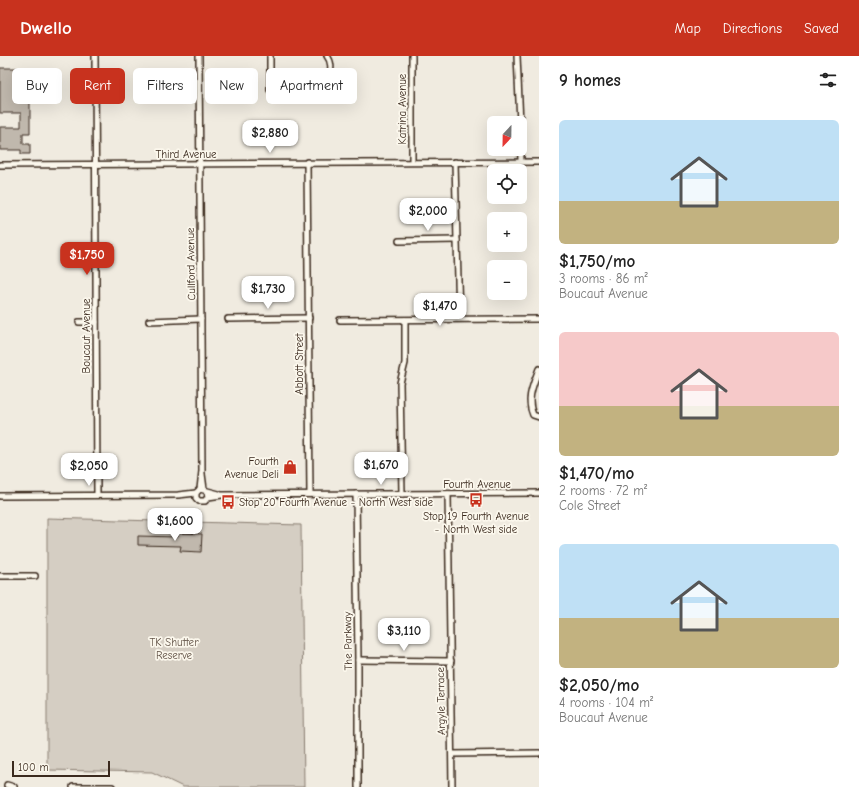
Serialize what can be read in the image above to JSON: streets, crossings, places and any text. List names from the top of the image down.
{
  "streets": {
    "street": [
      "Katrina Avenue",
      "Third Avenue",
      "Cullford Avenue",
      "Boucaut Avenue",
      "Abbott Street",
      "Fourth Avenue",
      "The Parkway",
      "Argyle Terrace"
    ]
  },
  "crossings": [
    ["Katrina Avenue", "Third Avenue"],
    ["Third Avenue", "Cullford Avenue"],
    ["Third Avenue", "Boucaut Avenue"],
    ["Third Avenue", "Abbott Street"],
    ["Cullford Avenue", "Fourth Avenue"],
    ["Boucaut Avenue", "Fourth Avenue"],
    ["Abbott Street", "Fourth Avenue"],
    ["Fourth Avenue", "The Parkway"],
    ["Fourth Avenue", "Argyle Terrace"]
  ],
  "parks": ["TK Shutter Reserve"],
  "places": {
    "shop": ["Fourth Avenue Deli"],
    "bus stop": ["Stop 19 Fourth Avenue - North West side", "Stop 20 Fourth Avenue - North West side"]
  },
  "scale_bar": "100 m",
  "north": "bottom",
  "page": {
    "header": "Dwello",
    "nav": ["Map", "Directions", "Saved"],
    "heading": "9 homes",
    "chip": [
      "Buy",
      "Rent",
      "Filters",
      "New",
      "Apartment"
    ],
    "list": [
      {
        "name": "$1,750/mo",
        "note": "3 rooms · 86 m² · Boucaut Avenue"
      },
      {
        "name": "$1,470/mo",
        "note": "2 rooms · 72 m² · Cole Street"
      },
      {
        "name": "$2,050/mo",
        "note": "4 rooms · 104 m² · Boucaut Avenue"
      }
    ],
    "map_buttons": ["+", "−"],
    "price": [
      "$2,880",
      "$2,000",
      "$1,750",
      "$1,730",
      "$1,470",
      "$1,670",
      "$2,050",
      "$1,600",
      "$3,110"
    ],
    "scale": "100 m"
  }
}
